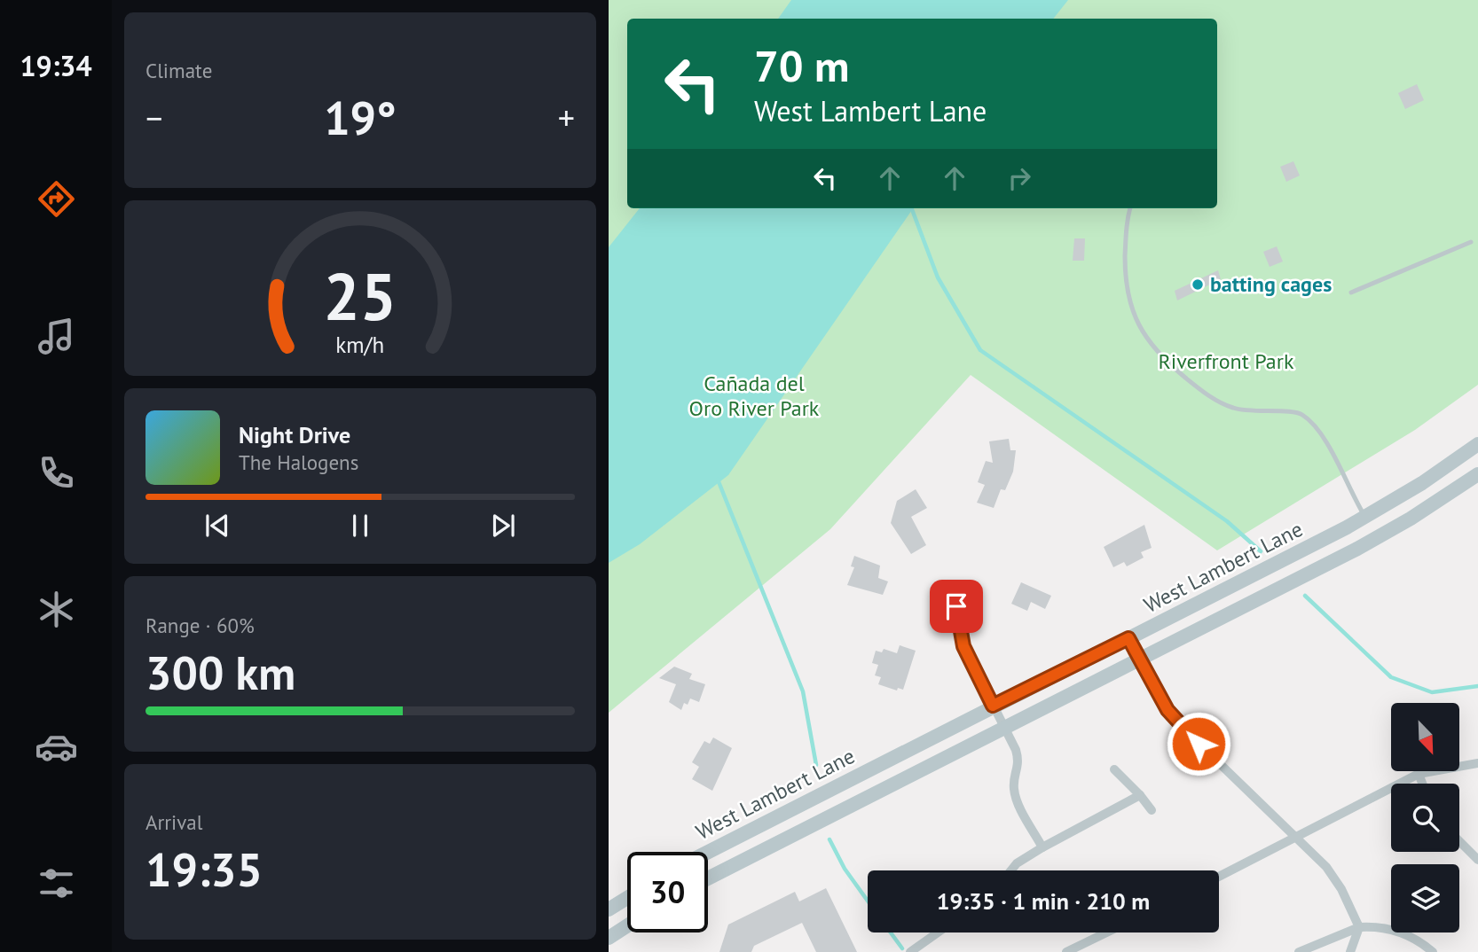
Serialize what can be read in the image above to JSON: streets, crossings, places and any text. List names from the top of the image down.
{
  "streets": {
    "main road": ["West Lambert Lane"]
  },
  "parks": ["Riverfront Park", "Cañada del Oro River Park"],
  "places": ["batting cages"],
  "north": "bottom right",
  "page": {
    "tabs": "19:34",
    "tile": [
      "Climate",
      ["Range · 60%", "300 km"],
      ["Arrival", "19:35"]
    ],
    "turn": ["70 m", "West Lambert Lane"],
    "heat": ["−", "19°", "+"],
    "song": ["Night Drive", "The Halogens"],
    "limit": "30",
    "trip": "19:35 · 1 min · 210 m",
    "gauge": ["25", "km/h"]
  }
}
